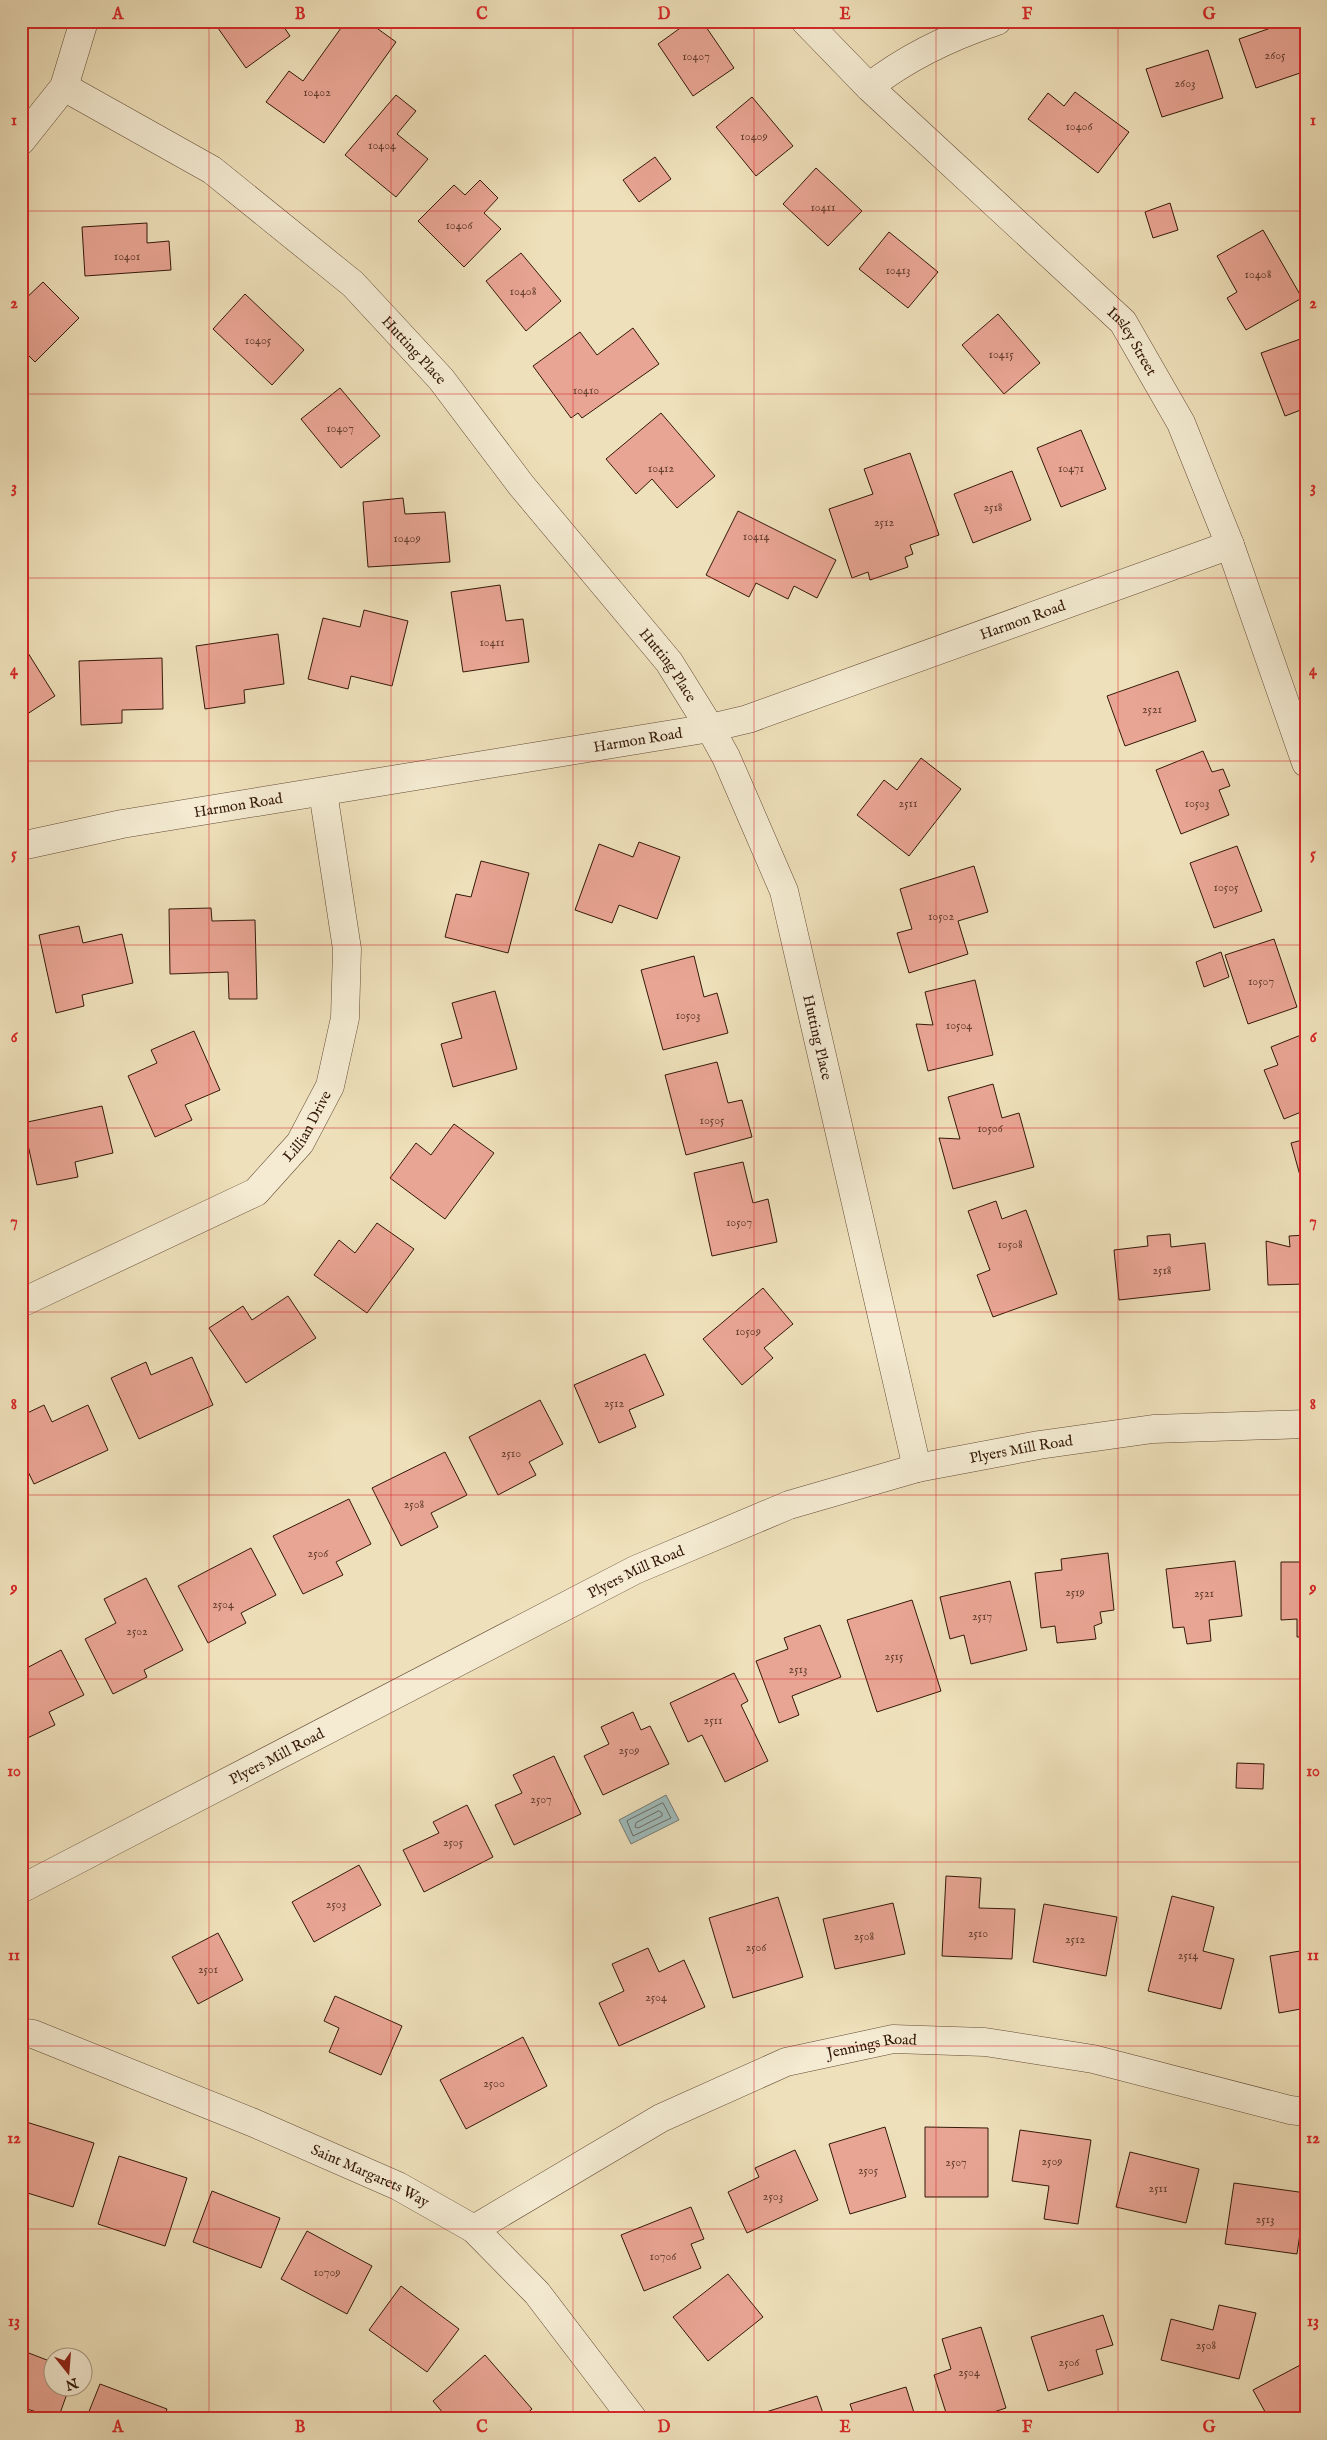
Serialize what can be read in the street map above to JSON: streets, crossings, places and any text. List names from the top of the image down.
{
  "streets": {
    "street": [
      "Insley Street",
      "Hutting Place",
      "Harmon Road",
      "Lillian Drive",
      "Plyers Mill Road",
      "Jennings Road",
      "Saint Margarets Way"
    ]
  },
  "crossings": [
    ["Insley Street", "Harmon Road"],
    ["Hutting Place", "Harmon Road"],
    ["Hutting Place", "Plyers Mill Road"],
    ["Harmon Road", "Lillian Drive"],
    ["Jennings Road", "Saint Margarets Way"]
  ],
  "house_numbers": [
    "2605",
    "10407",
    "2603",
    "10402",
    "10406",
    "10409",
    "10404",
    "10411",
    "10406",
    "10401",
    "10413",
    "10408",
    "10408",
    "10405",
    "10415",
    "10410",
    "10407",
    "10412",
    "10471",
    "2518",
    "2512",
    "10414",
    "10409",
    "10411",
    "2521",
    "2511",
    "10503",
    "10505",
    "10502",
    "10507",
    "10503",
    "10504",
    "10505",
    "10506",
    "10507",
    "10508",
    "2518",
    "10509",
    "2512",
    "2510",
    "2508",
    "2506",
    "2519",
    "2521",
    "2504",
    "2517",
    "2502",
    "2515",
    "2513",
    "2511",
    "2509",
    "2507",
    "2505",
    "2503",
    "2510",
    "2508",
    "2512",
    "2506",
    "2514",
    "2501",
    "2504",
    "2500",
    "2509",
    "2507",
    "2505",
    "2511",
    "2503",
    "2513",
    "10706",
    "10709",
    "2508",
    "2506",
    "2504"
  ],
  "north": "bottom",
  "grid": {
    "columns": [
      "A",
      "B",
      "C",
      "D",
      "E",
      "F",
      "G"
    ],
    "rows": [
      "1",
      "2",
      "3",
      "4",
      "5",
      "6",
      "7",
      "8",
      "9",
      "10",
      "11",
      "12",
      "13"
    ]
  }
}
